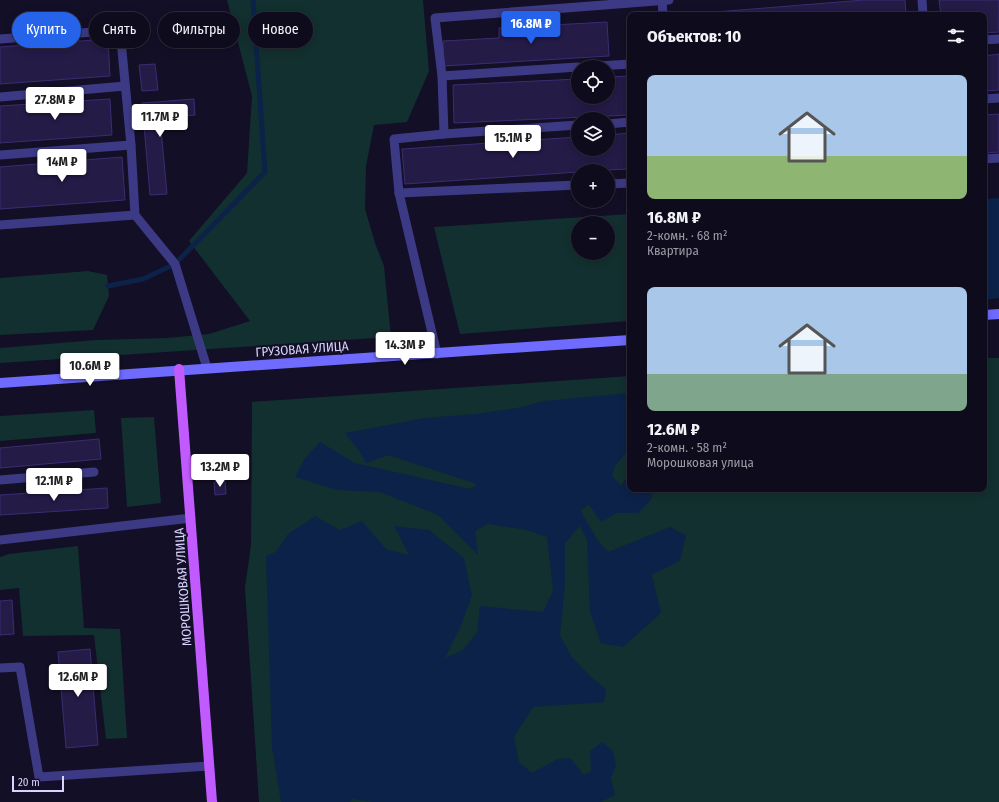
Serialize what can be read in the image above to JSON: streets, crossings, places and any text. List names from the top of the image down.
{
  "streets": {
    "main road": ["ГРУЗОВАЯ УЛИЦА", "МОРОШКОВАЯ УЛИЦА"]
  },
  "crossings": [
    ["ГРУЗОВАЯ УЛИЦА", "МОРОШКОВАЯ УЛИЦА"]
  ],
  "scale_bar": "20 m",
  "page": {
    "price": [
      "16.8M ₽",
      "27.8M ₽",
      "11.7M ₽",
      "15.1M ₽",
      "14M ₽",
      "14.3M ₽",
      "10.6M ₽",
      "13.2M ₽",
      "12.1M ₽",
      "12.6M ₽"
    ],
    "chip": [
      "Купить",
      "Снять",
      "Фильтры",
      "Новое"
    ],
    "heading": "Объектов: 10",
    "map_buttons": ["+", "−"],
    "list": [
      {
        "name": "16.8M ₽",
        "note": "2-комн. · 68 m² · Квартира"
      },
      {
        "name": "12.6M ₽",
        "note": "2-комн. · 58 m² · Морошковая улица"
      }
    ],
    "scale": "20 m"
  }
}
